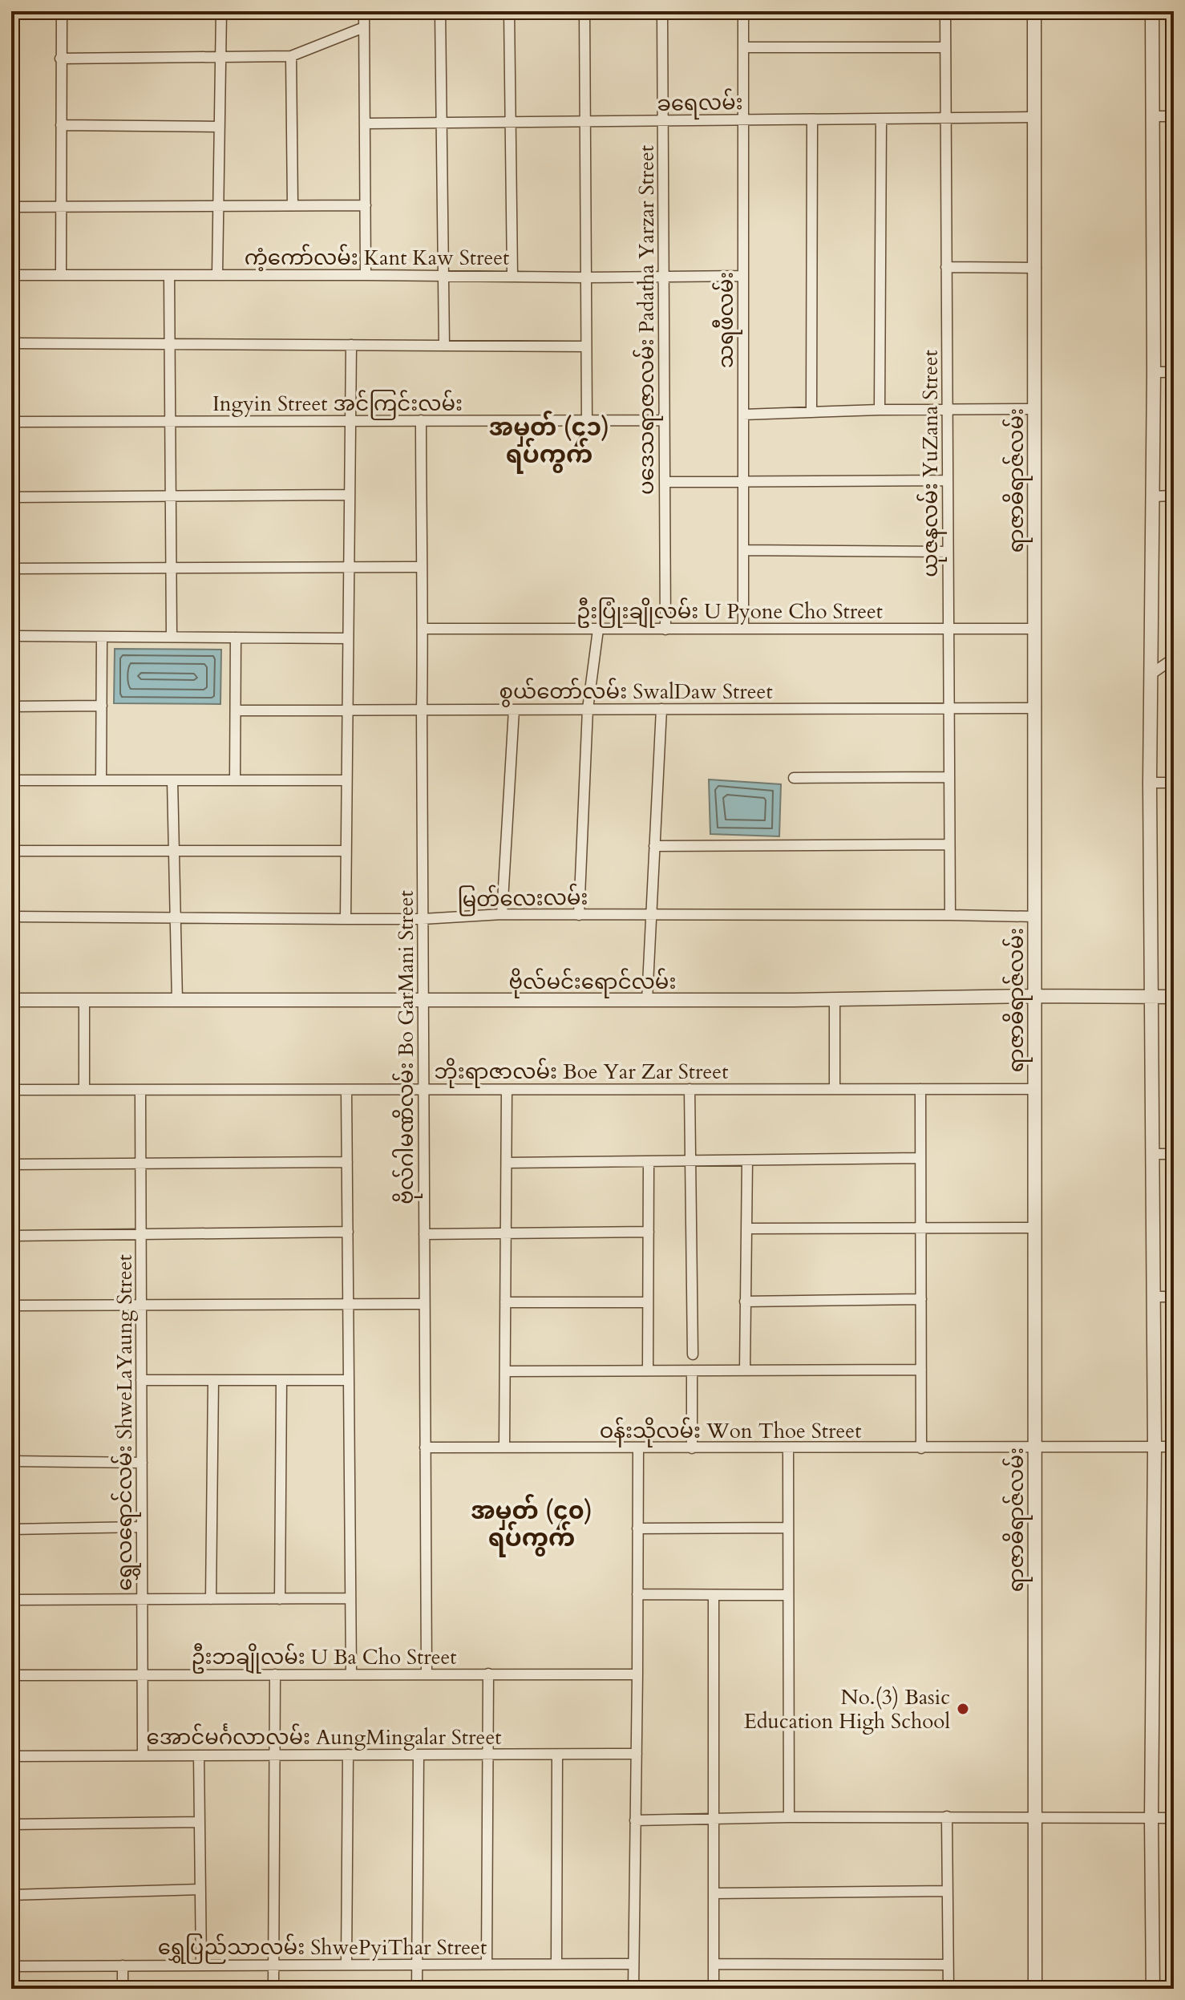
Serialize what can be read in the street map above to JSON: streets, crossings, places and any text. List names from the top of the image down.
{
  "streets": {
    "street": [
      "ခရေလမ်း",
      "ကံ့ကော်လမ်း Kant Kaw Street",
      "ပဒေသရာဇာလမ်း Padatha Yarzar Street",
      "သရဖီလမ်း",
      "Ingyin Street အင်ကြင်းလမ်း",
      "ယုဇနလမ်း YuZana Street",
      "ရာဇာဓိရာဇ်လမ်း",
      "ဦးပြုံးချိုလမ်း U Pyone Cho Street",
      "စွယ်တော်လမ်း SwalDaw Street",
      "မြတ်လေးလမ်း",
      "ဗိုလ်မင်းရောင်လမ်း",
      "ဗိုလ်ဂါမဏိလမ်း Bo GarMani Street",
      "ဘိုးရာဇာလမ်း Boe Yar Zar Street",
      "ရွှေလရောင်လမ်း ShweLaYaung Street",
      "ဝန်းသိုလမ်း Won Thoe Street",
      "ဦးဘချိုလမ်း U Ba Cho Street",
      "အောင်မင်္ဂလာလမ်း AungMingalar Street",
      "ရွှေပြည်သာလမ်း ShwePyiThar Street"
    ]
  },
  "crossings": [
    ["ခရေလမ်း", "ပဒေသရာဇာလမ်း Padatha Yarzar Street"],
    ["ခရေလမ်း", "သရဖီလမ်း"],
    ["ခရေလမ်း", "ယုဇနလမ်း YuZana Street"],
    ["ခရေလမ်း", "ရာဇာဓိရာဇ်လမ်း"],
    ["ကံ့ကော်လမ်း Kant Kaw Street", "ပဒေသရာဇာလမ်း Padatha Yarzar Street"],
    ["ကံ့ကော်လမ်း Kant Kaw Street", "သရဖီလမ်း"],
    ["ပဒေသရာဇာလမ်း Padatha Yarzar Street", "Ingyin Street အင်ကြင်းလမ်း"],
    ["ပဒေသရာဇာလမ်း Padatha Yarzar Street", "ဦးပြုံးချိုလမ်း U Pyone Cho Street"],
    ["သရဖီလမ်း", "ဦးပြုံးချိုလမ်း U Pyone Cho Street"],
    ["Ingyin Street အင်ကြင်းလမ်း", "ဗိုလ်ဂါမဏိလမ်း Bo GarMani Street"],
    ["ယုဇနလမ်း YuZana Street", "ဦးပြုံးချိုလမ်း U Pyone Cho Street"],
    ["ယုဇနလမ်း YuZana Street", "စွယ်တော်လမ်း SwalDaw Street"],
    ["ယုဇနလမ်း YuZana Street", "မြတ်လေးလမ်း"],
    ["ရာဇာဓိရာဇ်လမ်း", "ဦးပြုံးချိုလမ်း U Pyone Cho Street"],
    ["ရာဇာဓိရာဇ်လမ်း", "စွယ်တော်လမ်း SwalDaw Street"],
    ["ရာဇာဓိရာဇ်လမ်း", "မြတ်လေးလမ်း"],
    ["ရာဇာဓိရာဇ်လမ်း", "ဗိုလ်မင်းရောင်လမ်း"],
    ["ရာဇာဓိရာဇ်လမ်း", "ဘိုးရာဇာလမ်း Boe Yar Zar Street"],
    ["ရာဇာဓိရာဇ်လမ်း", "ဝန်းသိုလမ်း Won Thoe Street"],
    ["ဦးပြုံးချိုလမ်း U Pyone Cho Street", "ဗိုလ်ဂါမဏိလမ်း Bo GarMani Street"],
    ["စွယ်တော်လမ်း SwalDaw Street", "ဗိုလ်ဂါမဏိလမ်း Bo GarMani Street"],
    ["မြတ်လေးလမ်း", "ဗိုလ်ဂါမဏိလမ်း Bo GarMani Street"],
    ["ဗိုလ်မင်းရောင်လမ်း", "ဗိုလ်ဂါမဏိလမ်း Bo GarMani Street"],
    ["ဗိုလ်ဂါမဏိလမ်း Bo GarMani Street", "ဘိုးရာဇာလမ်း Boe Yar Zar Street"],
    ["ဗိုလ်ဂါမဏိလမ်း Bo GarMani Street", "ဝန်းသိုလမ်း Won Thoe Street"],
    ["ဗိုလ်ဂါမဏိလမ်း Bo GarMani Street", "ဦးဘချိုလမ်း U Ba Cho Street"],
    ["ဘိုးရာဇာလမ်း Boe Yar Zar Street", "ရွှေလရောင်လမ်း ShweLaYaung Street"],
    ["ရွှေလရောင်လမ်း ShweLaYaung Street", "ဦးဘချိုလမ်း U Ba Cho Street"],
    ["ရွှေလရောင်လမ်း ShweLaYaung Street", "အောင်မင်္ဂလာလမ်း AungMingalar Street"]
  ],
  "districts": ["အမှတ် (၄၁) ရပ်ကွက်", "အမှတ် (၄၀) ရပ်ကွက်"],
  "places": ["No.(3) Basic Education High School"]
}
